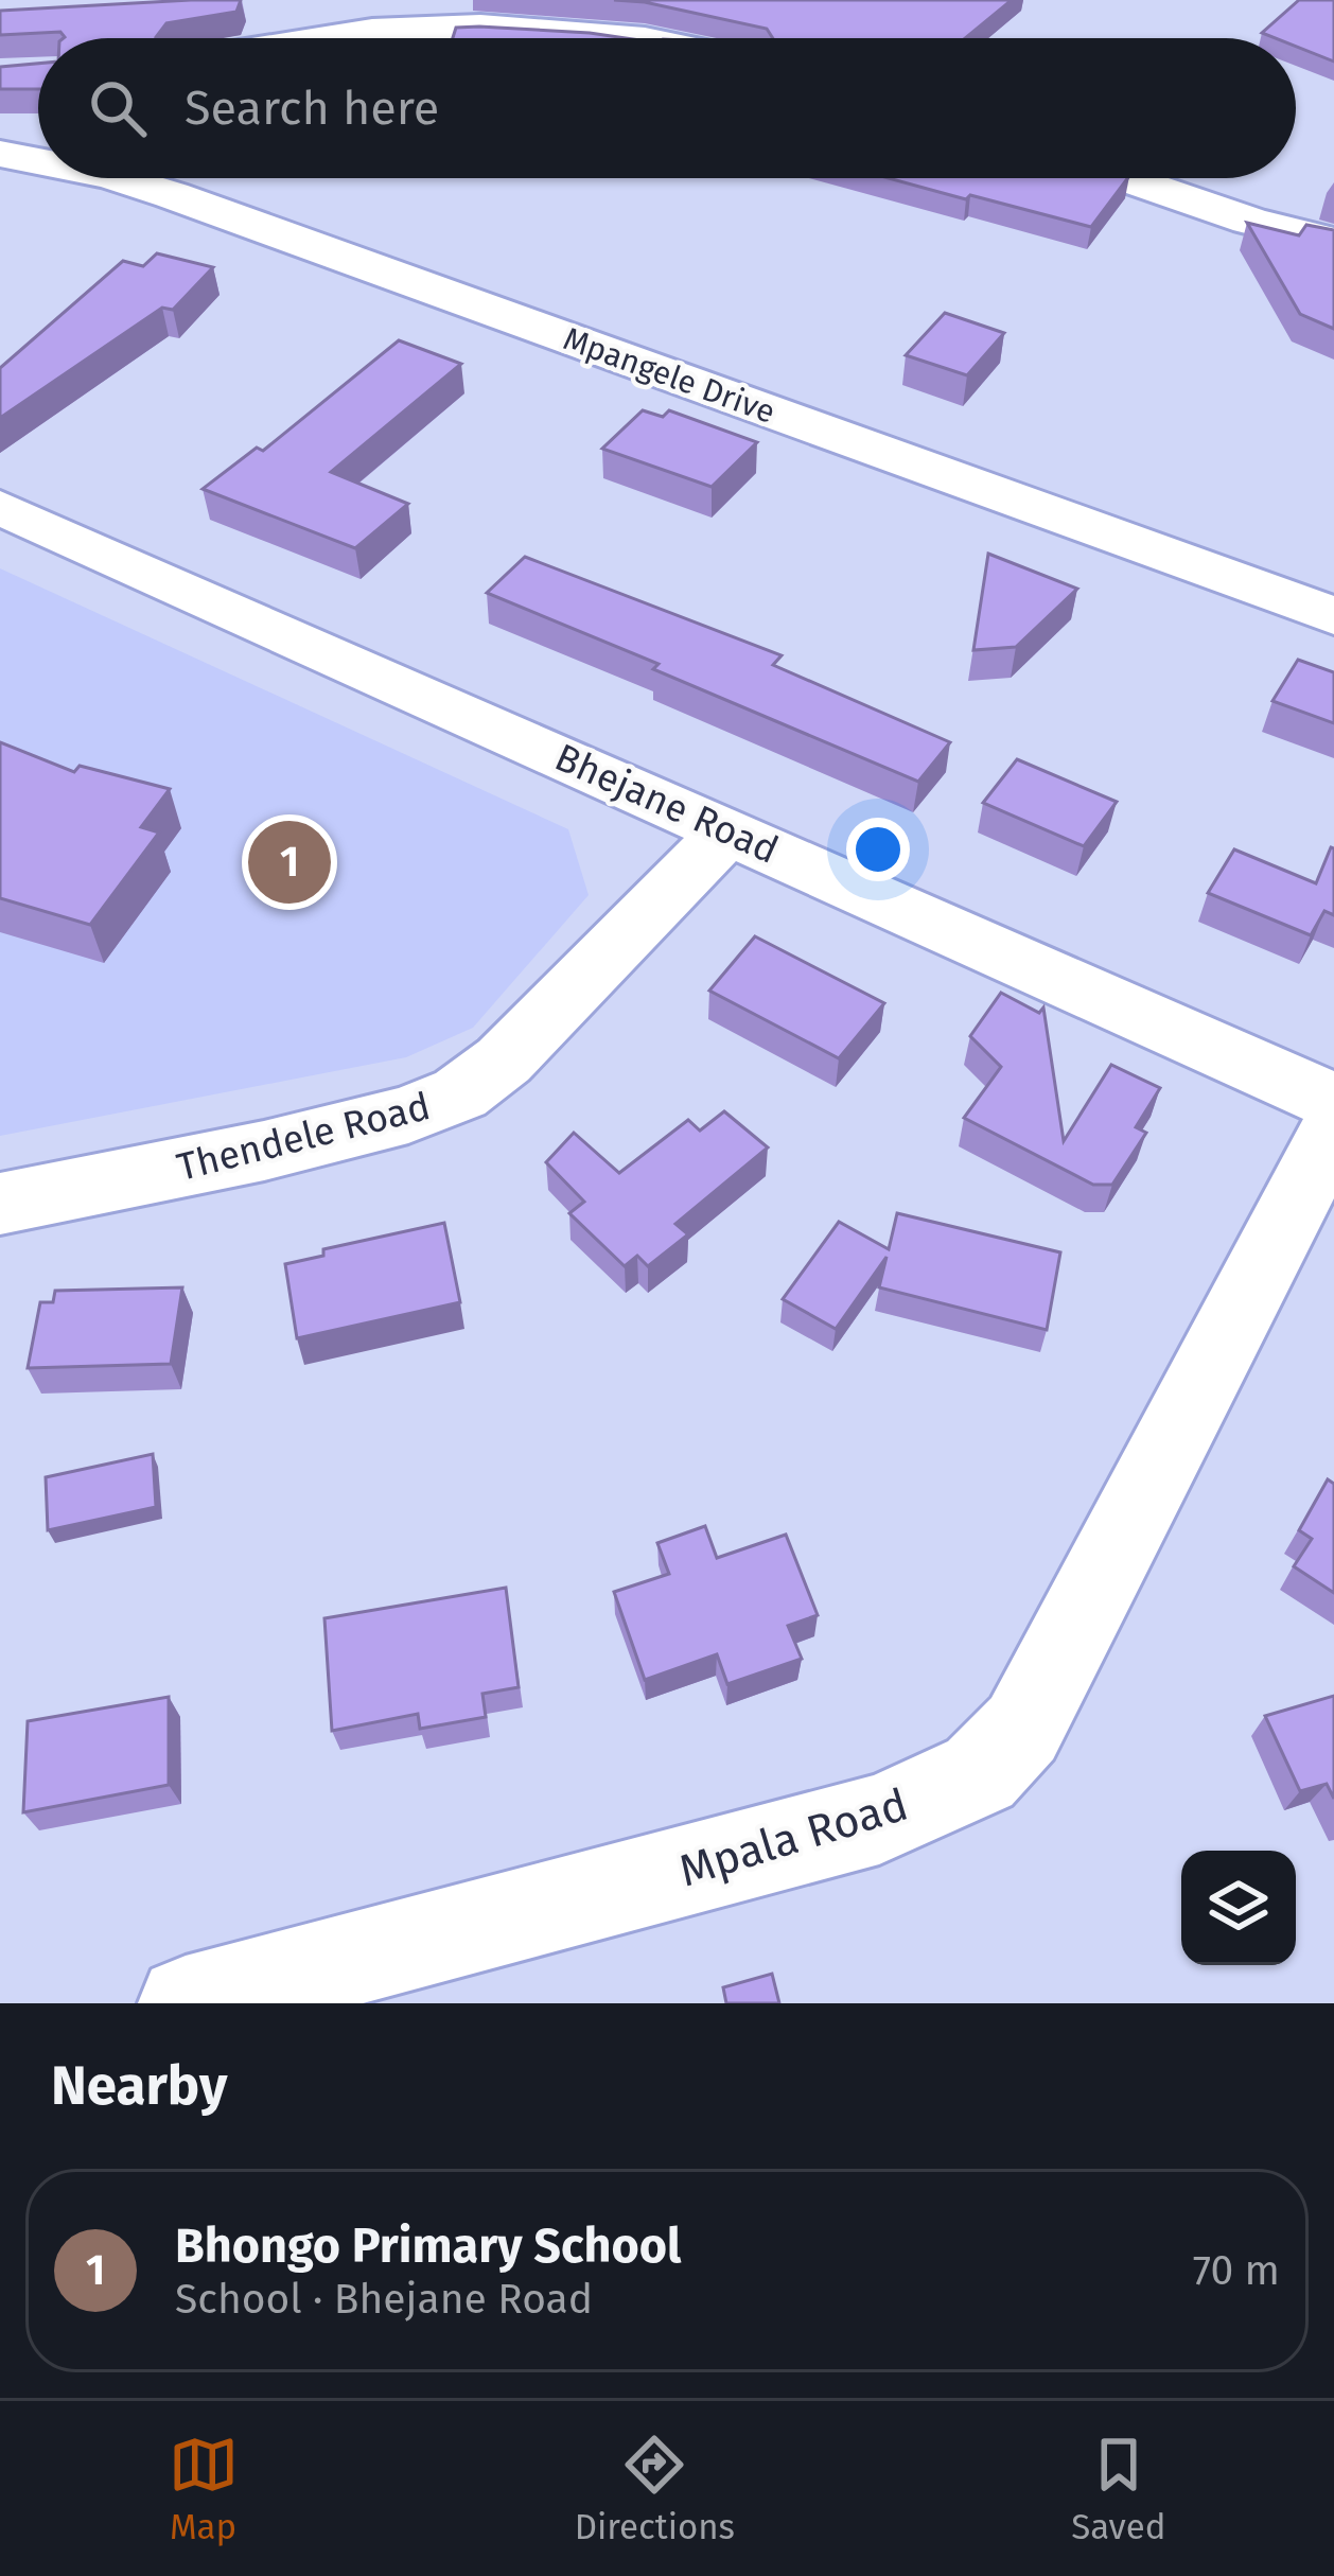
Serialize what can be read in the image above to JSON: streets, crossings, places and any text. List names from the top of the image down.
{
  "streets": {
    "street": [
      "Mpangele Drive",
      "Bhejane Road",
      "Thendele Road",
      "Mpala Road"
    ]
  },
  "crossings": [
    ["Bhejane Road", "Thendele Road"]
  ],
  "page": {
    "search": "Search here",
    "pins": "1",
    "heading": "Nearby",
    "list": [
      {
        "mark": "1",
        "name": "Bhongo Primary School",
        "note": "School · Bhejane Road",
        "value": "70 m"
      }
    ],
    "nav": ["Map", "Directions", "Saved"]
  }
}
